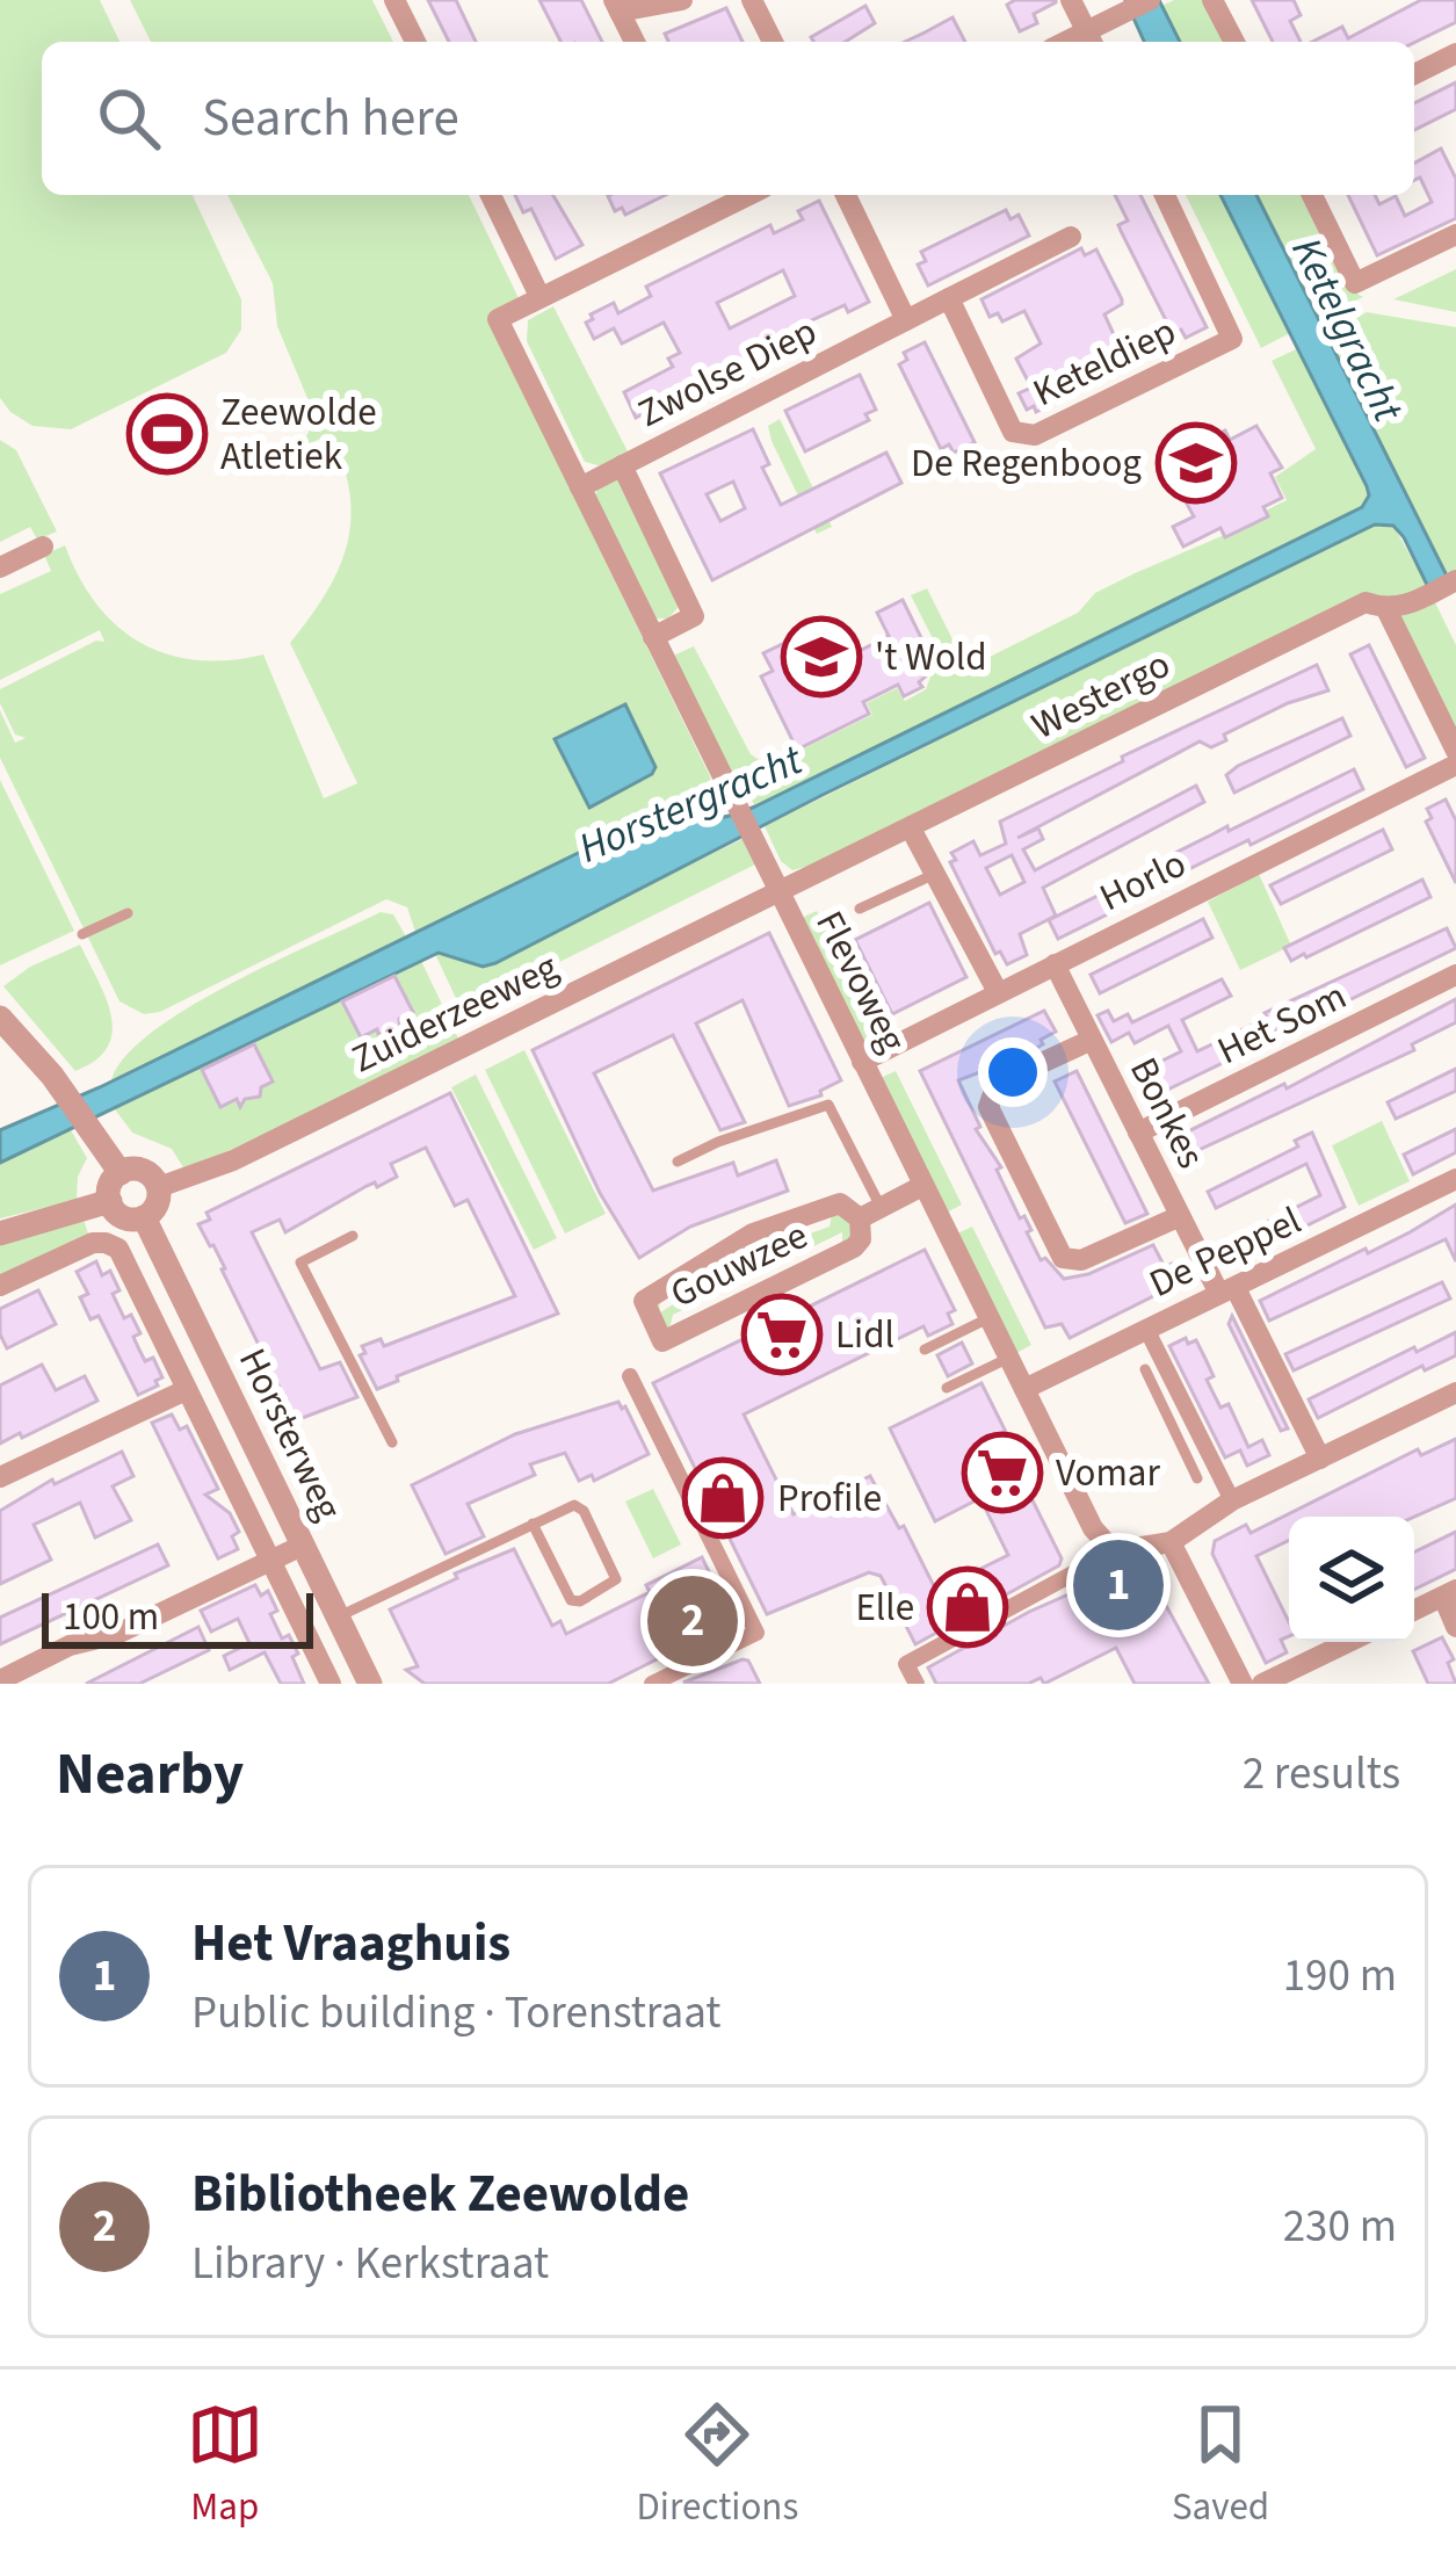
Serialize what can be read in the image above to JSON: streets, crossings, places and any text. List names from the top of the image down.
{
  "streets": {
    "street": [
      "Keteldiep",
      "Zwolse Diep",
      "Westergo",
      "Horlo",
      "Flevoweg",
      "Zuiderzeeweg",
      "Het Som",
      "Bonkes",
      "De Peppel",
      "Gouwzee",
      "Horsterweg"
    ]
  },
  "crossings": [
    ["Zwolse Diep", "Flevoweg"],
    ["Westergo", "Flevoweg"],
    ["Westergo", "Zuiderzeeweg"],
    ["Horlo", "Flevoweg"],
    ["Horlo", "Bonkes"],
    ["Flevoweg", "Zuiderzeeweg"],
    ["Flevoweg", "De Peppel"],
    ["Flevoweg", "Gouwzee"],
    ["Zuiderzeeweg", "Horsterweg"],
    ["Het Som", "Bonkes"],
    ["Bonkes", "De Peppel"]
  ],
  "water": ["Ketelgracht", "Horstergracht"],
  "places": {
    "sports": ["Zeewolde Atletiek"],
    "school or university": ["De Regenboog", "'t Wold"],
    "supermarket": ["Lidl", "Vomar"],
    "shop": ["Profile", "Elle"]
  },
  "scale_bar": "100 m",
  "page": {
    "search": "Search here",
    "pins": ["1", "2"],
    "scale": "100 m",
    "heading": ["Nearby", "2 results"],
    "list": [
      {
        "mark": "1",
        "name": "Het Vraaghuis",
        "note": "Public building · Torenstraat",
        "value": "190 m"
      },
      {
        "mark": "2",
        "name": "Bibliotheek Zeewolde",
        "note": "Library · Kerkstraat",
        "value": "230 m"
      }
    ],
    "nav": ["Map", "Directions", "Saved"]
  }
}
